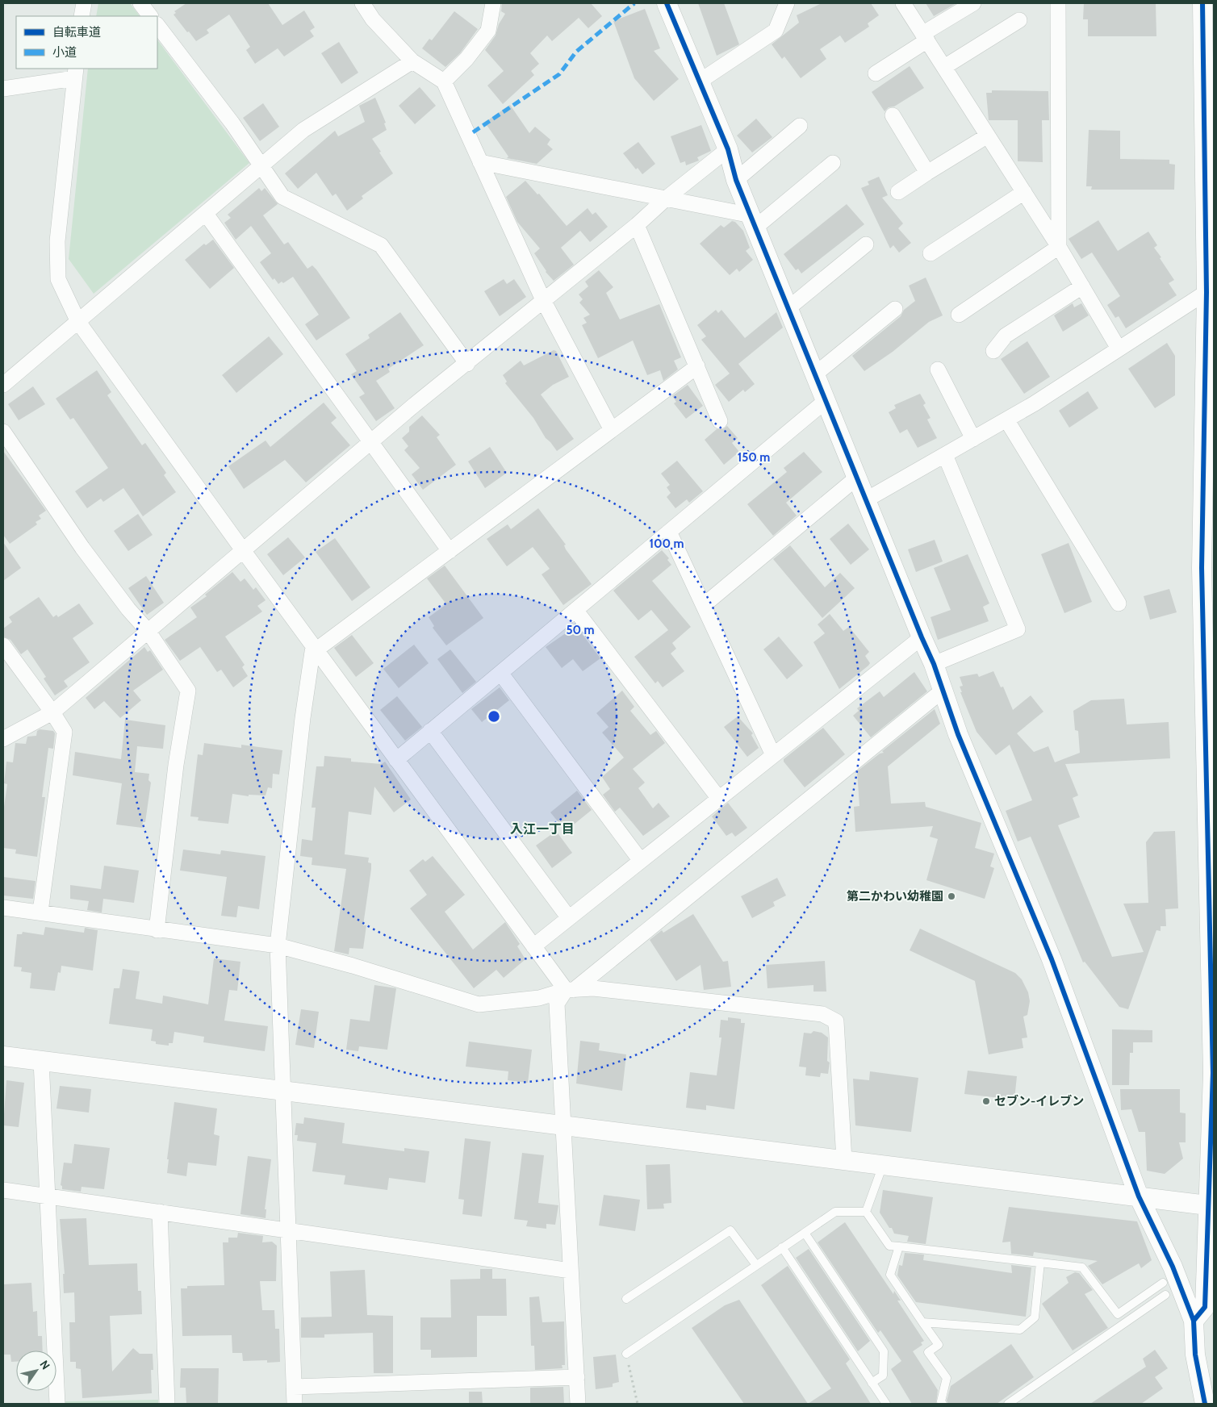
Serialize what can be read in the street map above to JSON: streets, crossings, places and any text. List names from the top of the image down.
{
  "districts": ["入江一丁目"],
  "places": ["第二かわい幼稚園", "セブン-イレブン"],
  "legend": ["自転車道", "小道"],
  "north": "top right",
  "rings": ["150 m", "100 m", "50 m"]
}
